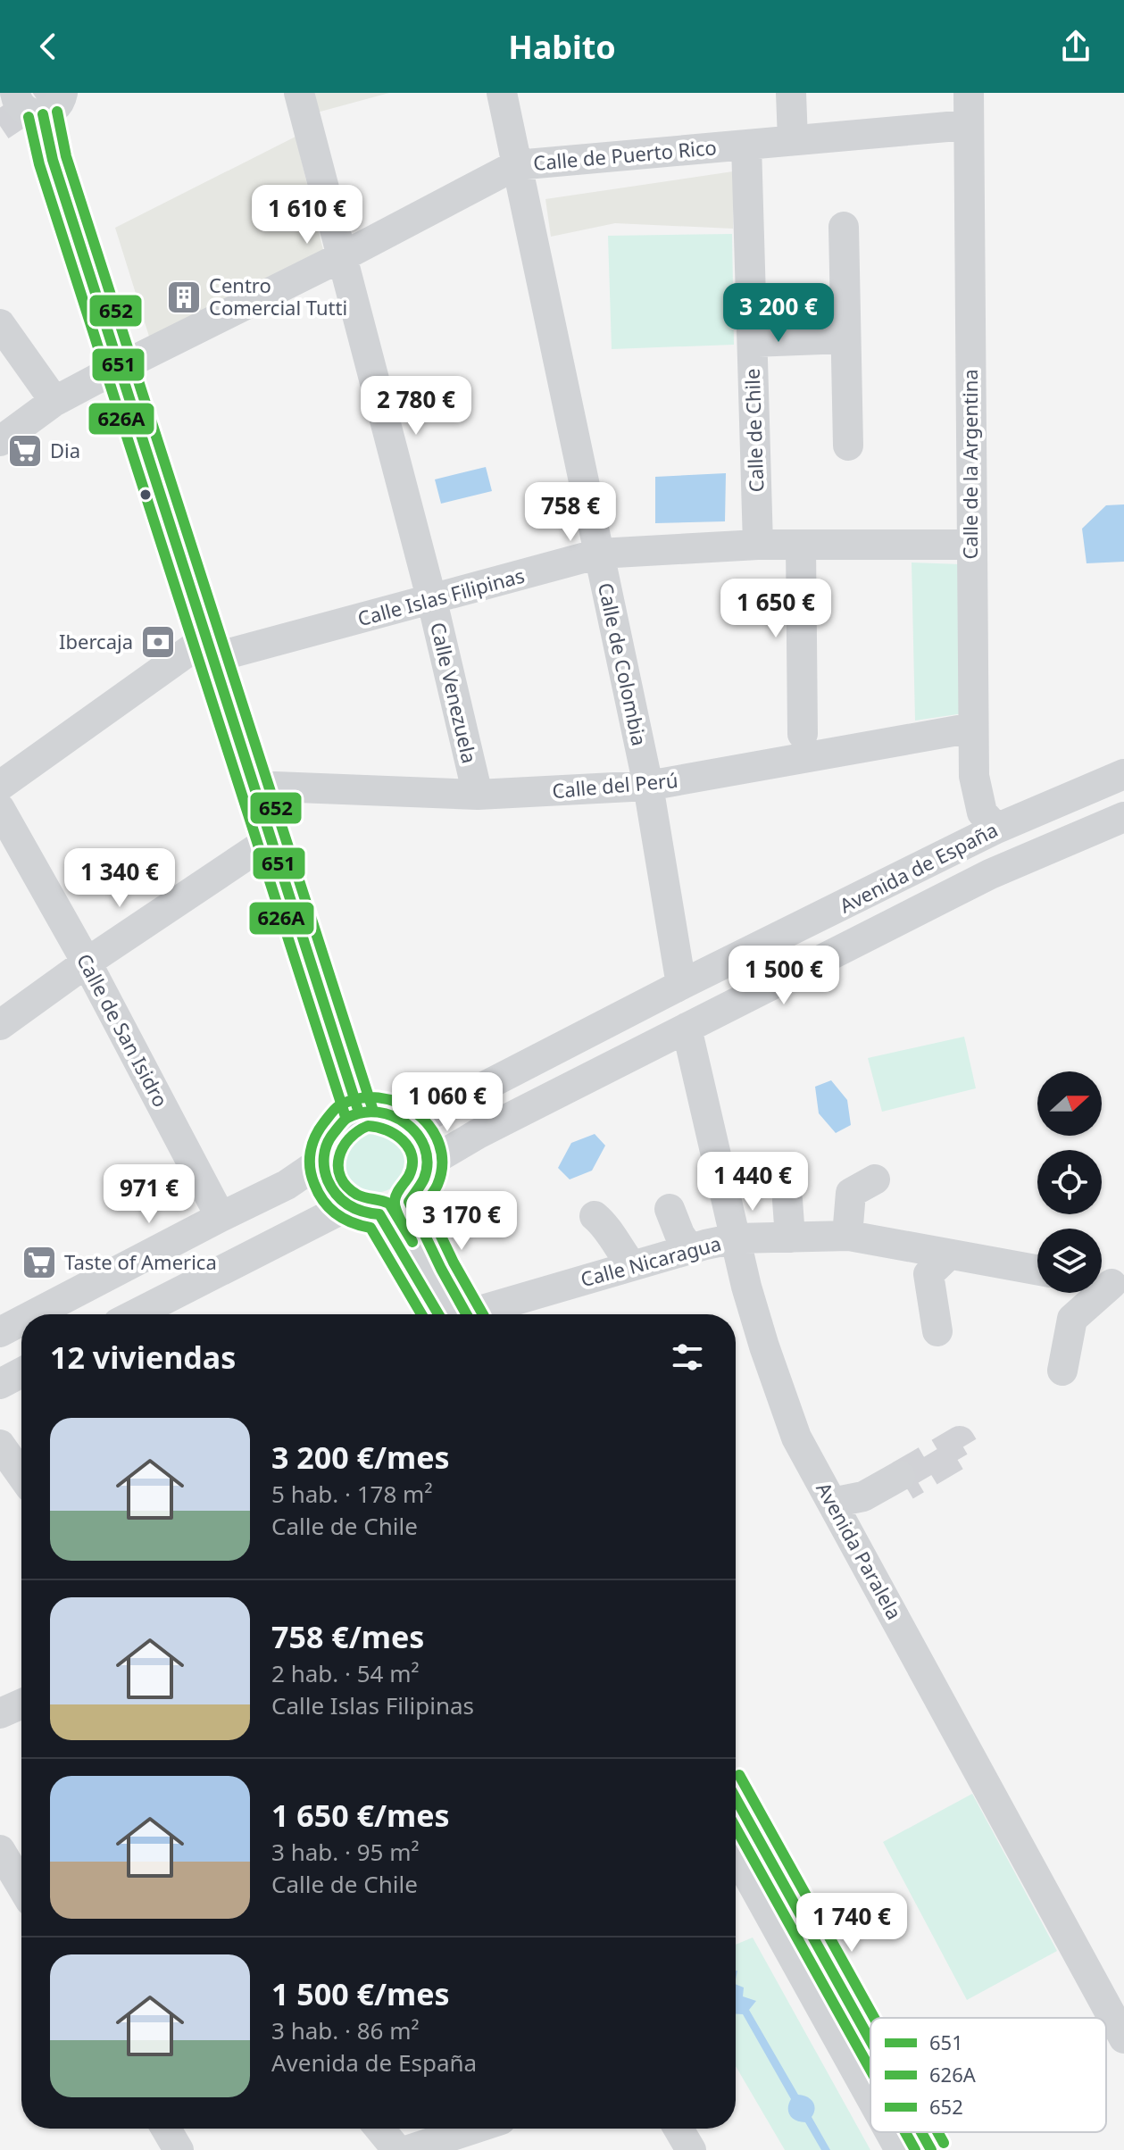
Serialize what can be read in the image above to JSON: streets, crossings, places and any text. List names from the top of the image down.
{
  "streets": {
    "street": [
      "Calle de Puerto Rico",
      "Calle de Chile",
      "Calle de la Argentina",
      "Calle Islas Filipinas",
      "Calle de Colombia",
      "Calle Venezuela",
      "Calle del Perú",
      "Avenida de España",
      "Calle de San Isidro",
      "Calle Nicaragua",
      "Avenida Paralela"
    ]
  },
  "crossings": [
    ["Calle de Puerto Rico", "Calle de Chile"],
    ["Calle de Puerto Rico", "Calle de la Argentina"],
    ["Calle de Puerto Rico", "Calle de Colombia"],
    ["Calle de Puerto Rico", "Calle Venezuela"],
    ["Calle de Chile", "Calle Islas Filipinas"],
    ["Calle de la Argentina", "Calle Islas Filipinas"],
    ["Calle de la Argentina", "Calle del Perú"],
    ["Calle de la Argentina", "Avenida de España"],
    ["Calle Islas Filipinas", "Calle de Colombia"],
    ["Calle Islas Filipinas", "Calle Venezuela"],
    ["Calle de Colombia", "Calle del Perú"],
    ["Calle de Colombia", "Avenida de España"],
    ["Calle Venezuela", "Calle del Perú"],
    ["Avenida de España", "Avenida Paralela"],
    ["Calle Nicaragua", "Avenida Paralela"]
  ],
  "places": {
    "building": ["Centro Comercial Tutti"],
    "supermarket": ["Dia", "Taste of America"],
    "bank": ["Ibercaja"]
  },
  "lines": ["transit line 652", "transit line 651", "transit line 626A"],
  "legend": ["651", "626A", "652"],
  "north": "right",
  "page": {
    "header": "Habito",
    "price": [
      "1 610 €",
      "3 200 €",
      "2 780 €",
      "758 €",
      "1 650 €",
      "1 340 €",
      "1 500 €",
      "1 060 €",
      "1 440 €",
      "971 €",
      "3 170 €",
      "1 740 €"
    ],
    "heading": "12 viviendas",
    "list": [
      {
        "name": "3 200 €/mes",
        "note": "5 hab. · 178 m² · Calle de Chile"
      },
      {
        "name": "758 €/mes",
        "note": "2 hab. · 54 m² · Calle Islas Filipinas"
      },
      {
        "name": "1 650 €/mes",
        "note": "3 hab. · 95 m² · Calle de Chile"
      },
      {
        "name": "1 500 €/mes",
        "note": "3 hab. · 86 m² · Avenida de España"
      }
    ]
  }
}
